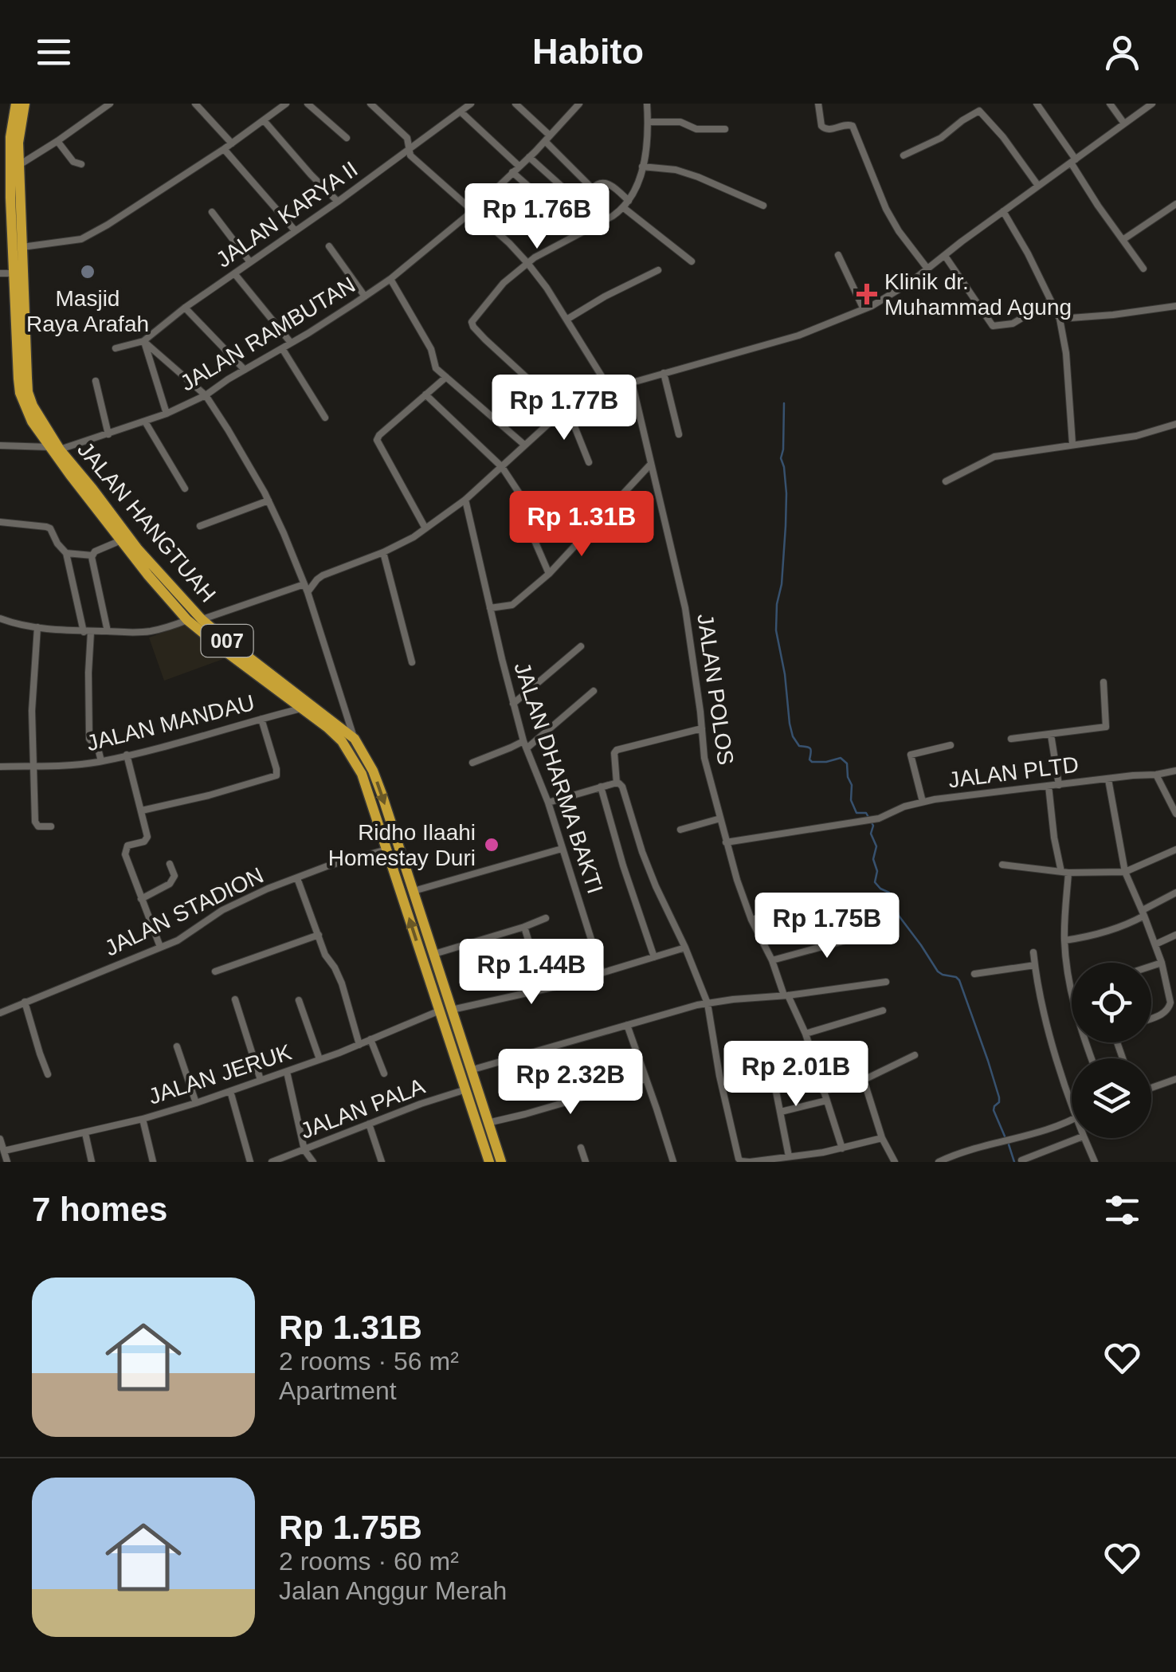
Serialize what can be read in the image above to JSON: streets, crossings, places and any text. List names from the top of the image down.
{
  "streets": {
    "highway": ["JALAN HANGTUAH", "007"],
    "street": [
      "JALAN KARYA II",
      "JALAN RAMBUTAN",
      "JALAN POLOS",
      "JALAN MANDAU",
      "JALAN PLTD",
      "JALAN DHARMA BAKTI",
      "JALAN STADION",
      "JALAN JERUK",
      "JALAN PALA"
    ]
  },
  "crossings": [
    ["JALAN RAMBUTAN", "JALAN HANGTUAH"],
    ["JALAN HANGTUAH", "JALAN MANDAU"],
    ["JALAN HANGTUAH", "JALAN STADION"],
    ["JALAN HANGTUAH", "JALAN JERUK"],
    ["JALAN HANGTUAH", "JALAN PALA"],
    ["JALAN POLOS", "JALAN PLTD"]
  ],
  "places": {
    "other": ["Masjid Raya Arafah", "Ridho Ilaahi Homestay Duri"],
    "health": ["Klinik dr. Muhammad Agung"]
  },
  "page": {
    "header": "Habito",
    "price": [
      "Rp 1.76B",
      "Rp 1.77B",
      "Rp 1.31B",
      "Rp 1.75B",
      "Rp 1.44B",
      "Rp 2.01B",
      "Rp 2.32B"
    ],
    "heading": "7 homes",
    "list": [
      {
        "name": "Rp 1.31B",
        "note": "2 rooms · 56 m² · Apartment"
      },
      {
        "name": "Rp 1.75B",
        "note": "2 rooms · 60 m² · Jalan Anggur Merah"
      }
    ]
  }
}
